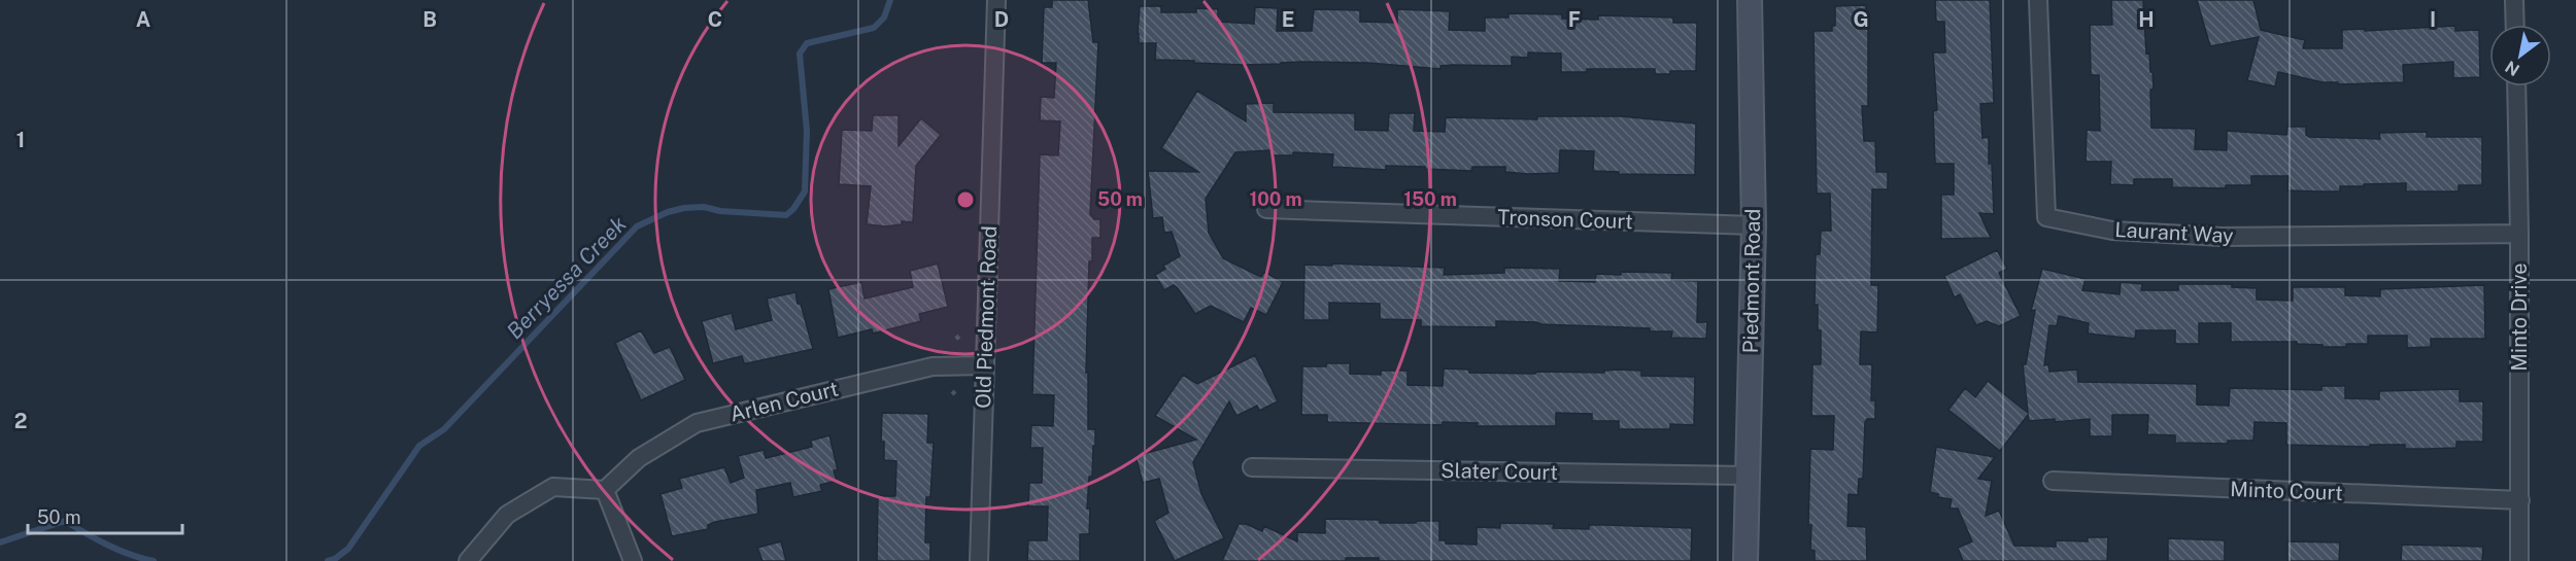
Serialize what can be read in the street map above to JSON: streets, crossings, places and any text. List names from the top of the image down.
{
  "streets": {
    "main road": ["Piedmont Road"],
    "street": [
      "Tronson Court",
      "Laurant Way",
      "Old Piedmont Road",
      "Minto Drive",
      "Arlen Court",
      "Slater Court",
      "Minto Court"
    ]
  },
  "crossings": [
    ["Tronson Court", "Piedmont Road"],
    ["Laurant Way", "Minto Drive"],
    ["Piedmont Road", "Slater Court"],
    ["Old Piedmont Road", "Arlen Court"],
    ["Minto Drive", "Minto Court"]
  ],
  "water": ["Berryessa Creek"],
  "scale_bar": "50 m",
  "north": "bottom left",
  "grid": {
    "columns": [
      "A",
      "B",
      "C",
      "D",
      "E",
      "F",
      "G",
      "H",
      "I"
    ],
    "rows": ["1", "2"]
  },
  "rings": ["50 m", "100 m", "150 m"]
}
